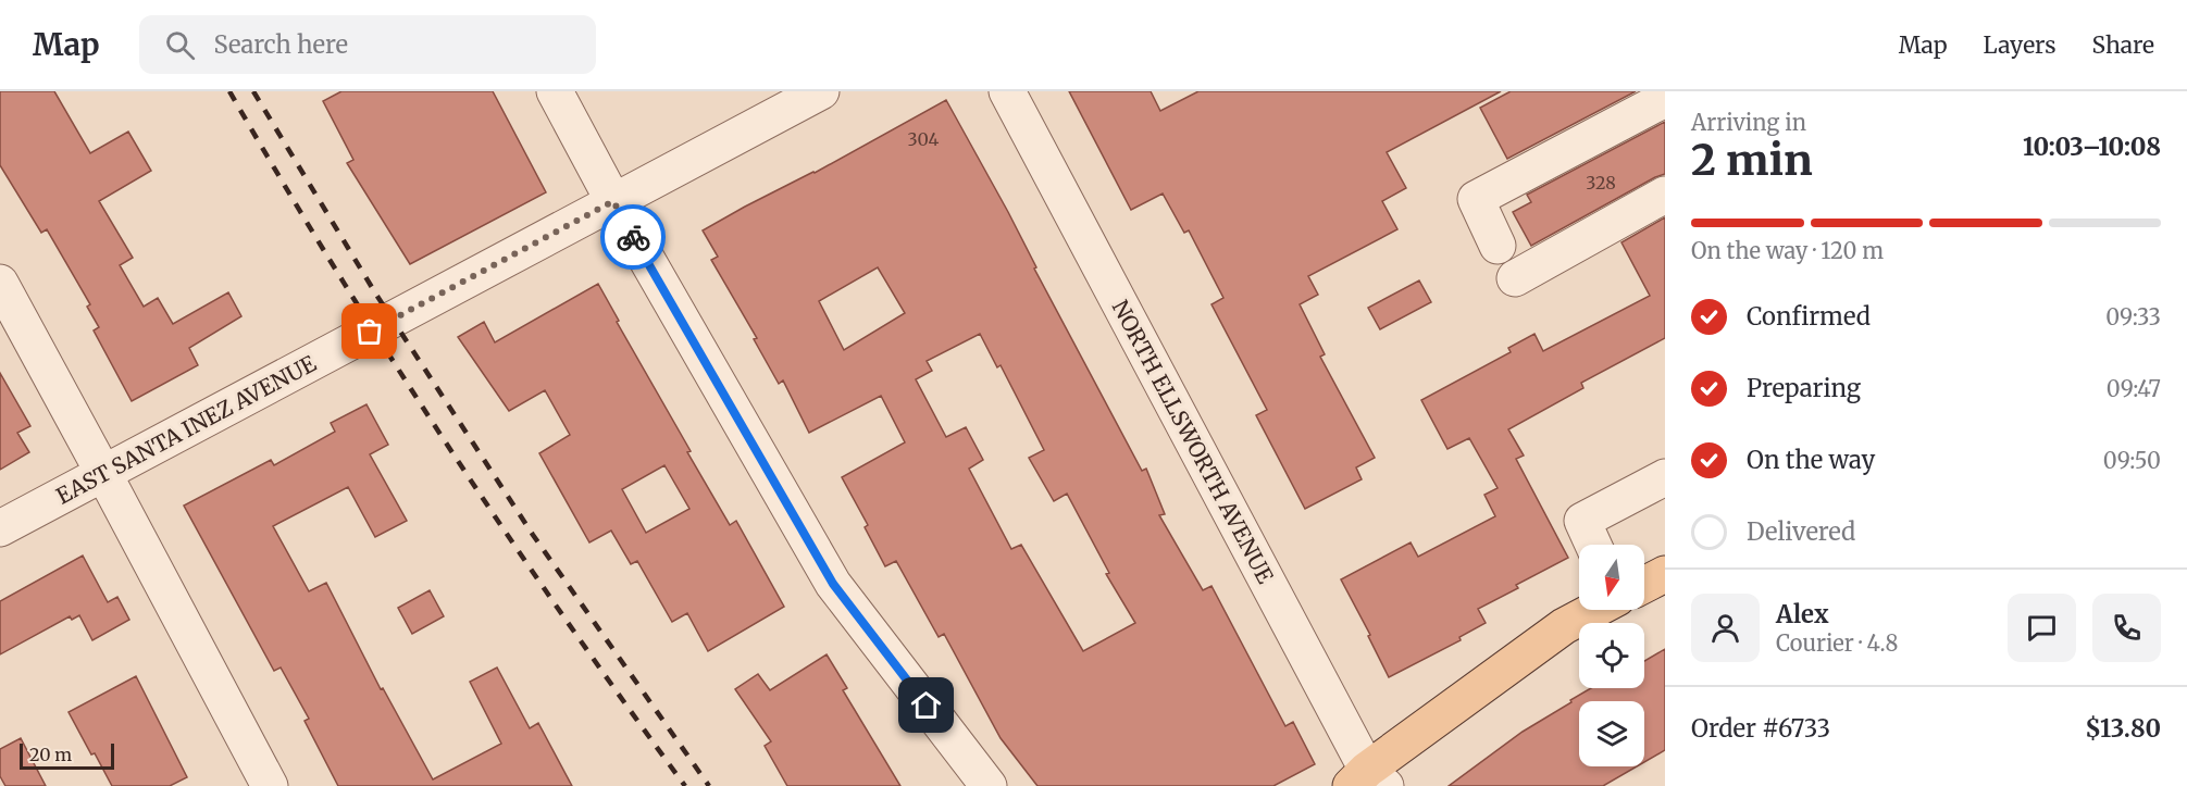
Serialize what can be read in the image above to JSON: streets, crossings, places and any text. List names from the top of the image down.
{
  "streets": {
    "street": ["EAST SANTA INEZ AVENUE", "NORTH ELLSWORTH AVENUE"]
  },
  "house_numbers": ["304", "328"],
  "scale_bar": "20 m",
  "north": "bottom",
  "page": {
    "header": "Map",
    "search": "Search here",
    "nav": ["Map", "Layers", "Share"],
    "heading": ["2 min", "Arriving in", "10:03–10:08"],
    "panel": [
      "Alex",
      "Courier · 4.8",
      "Order #6733",
      "$13.80"
    ],
    "bar": "On the way · 120 m",
    "list": [
      ["Confirmed", "09:33"],
      ["Preparing", "09:47"],
      ["On the way", "09:50"],
      "Delivered"
    ],
    "scale": "20 m"
  }
}
